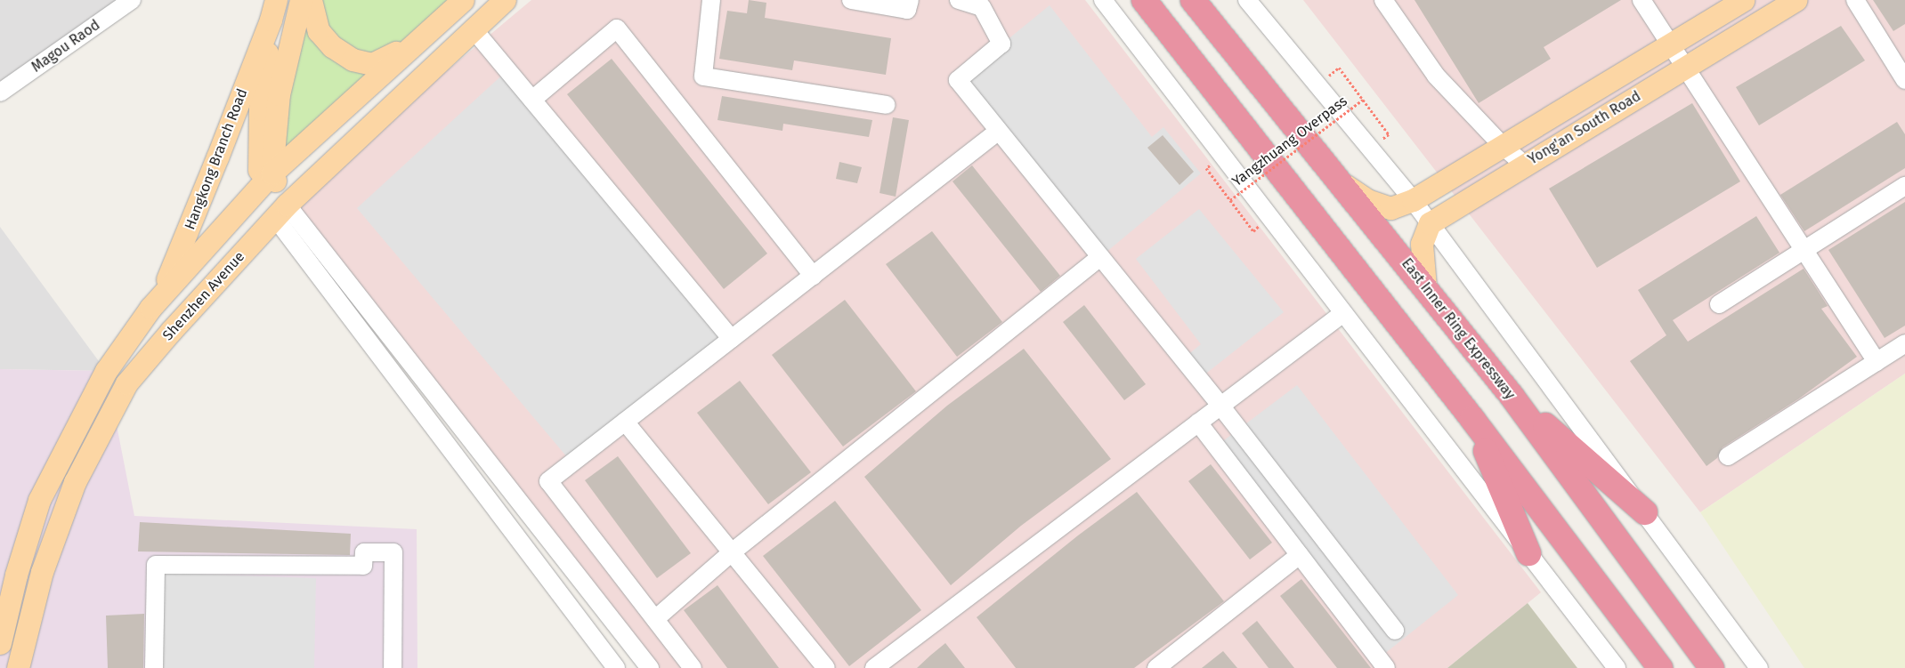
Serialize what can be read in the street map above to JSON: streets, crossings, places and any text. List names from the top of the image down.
{
  "streets": {
    "highway": ["East Inner Ring Expressway"],
    "main road": ["Yong'an South Road", "Hangkong Branch Road", "Shenzhen Avenue"],
    "street": ["Magou Raod"],
    "path": ["Yangzhuang Overpass"]
  },
  "crossings": [
    ["Yong'an South Road", "East Inner Ring Expressway"],
    ["Hangkong Branch Road", "Shenzhen Avenue"]
  ]
}
